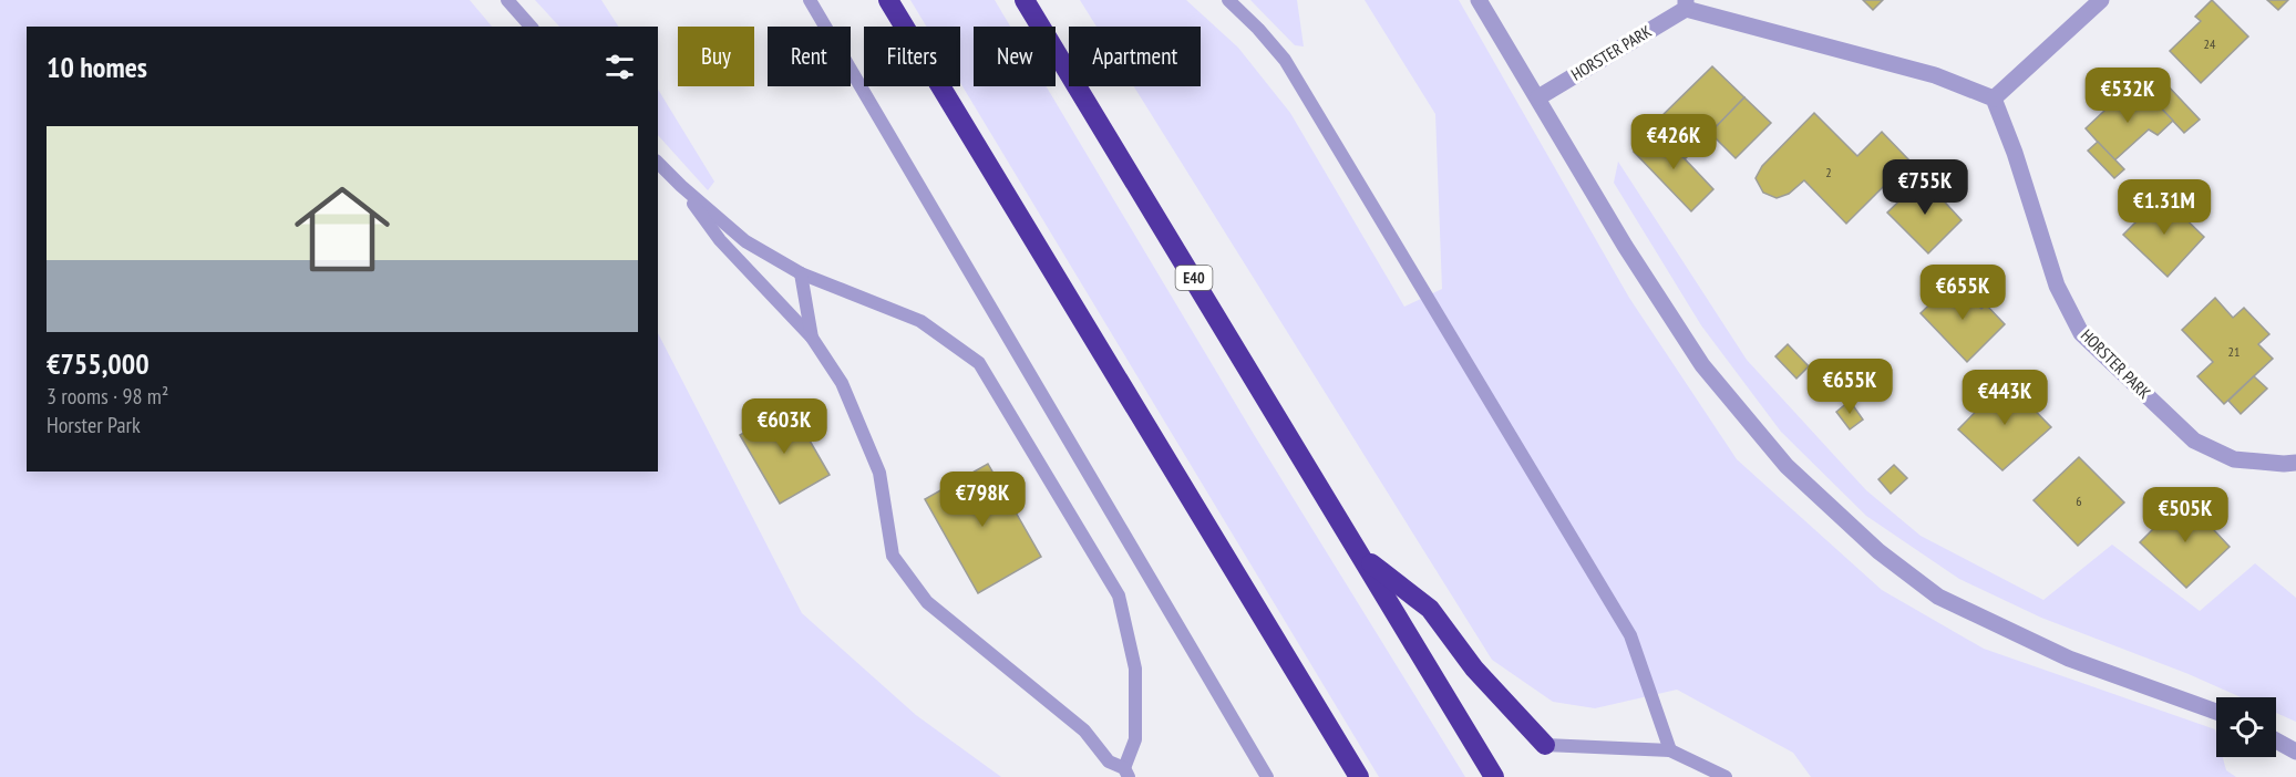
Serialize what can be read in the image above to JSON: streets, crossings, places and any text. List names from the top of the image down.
{
  "streets": {
    "highway": ["E40"],
    "street": ["HORSTER PARK"]
  },
  "house_numbers": [
    "24",
    "2",
    "21",
    "6"
  ],
  "page": {
    "chip": [
      "Buy",
      "Rent",
      "Filters",
      "New",
      "Apartment"
    ],
    "heading": "10 homes",
    "price": [
      "€532K",
      "€426K",
      "€755K",
      "€1.31M",
      "€655K",
      "€655K",
      "€443K",
      "€603K",
      "€798K",
      "€505K"
    ],
    "list": [
      {
        "name": "€755,000",
        "note": "3 rooms · 98 m² · Horster Park"
      }
    ]
  }
}
